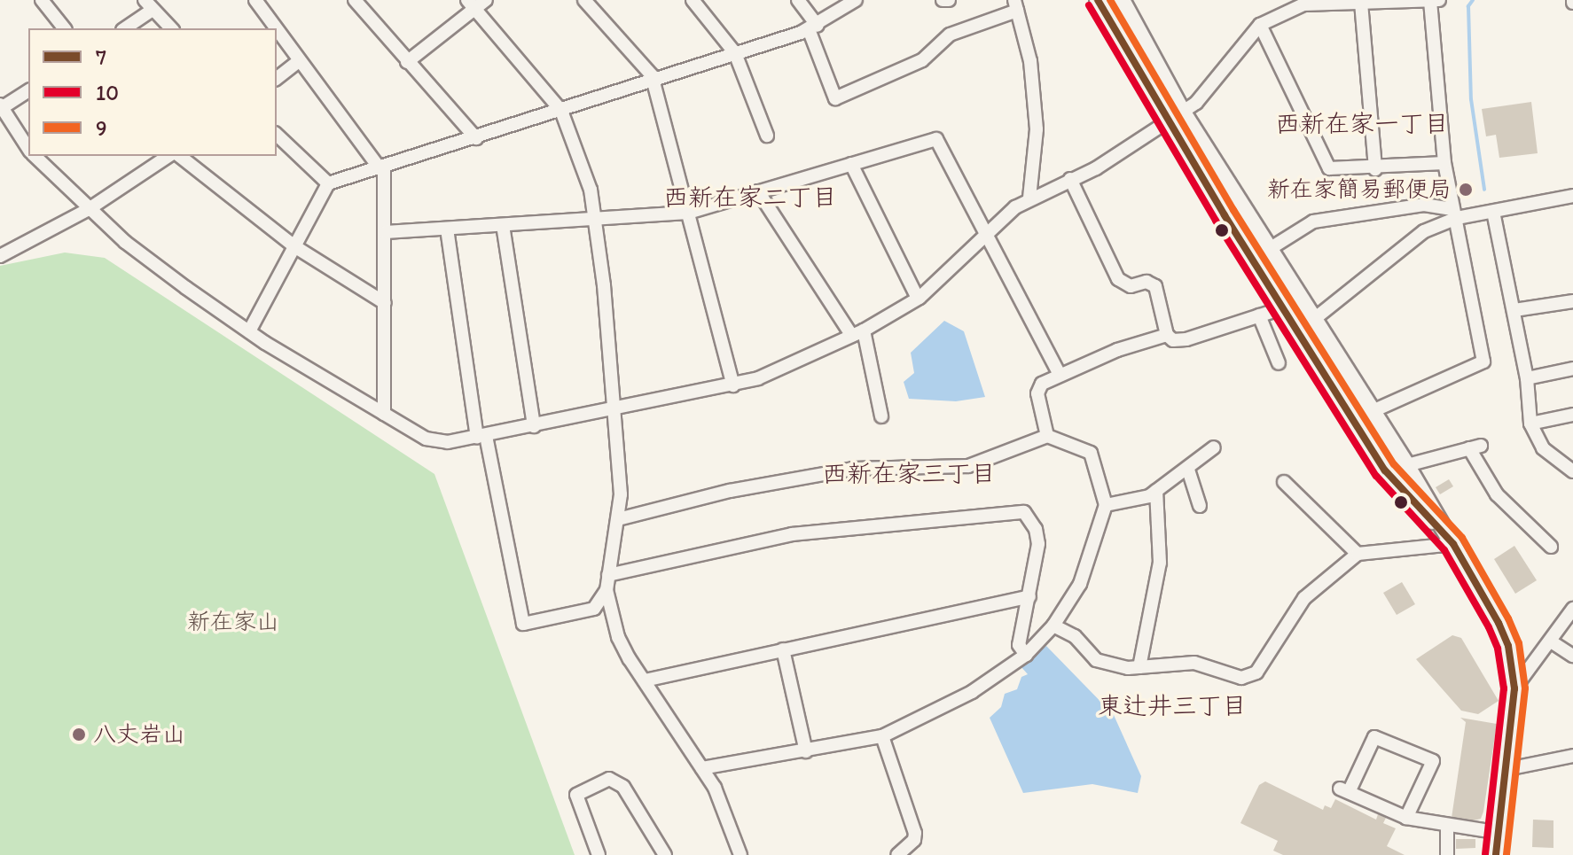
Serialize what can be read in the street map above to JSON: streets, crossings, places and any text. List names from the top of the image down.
{
  "districts": [
    "西新在家一丁目",
    "西新在家二丁目",
    "西新在家三丁目",
    "東辻井三丁目"
  ],
  "parks": ["新在家山"],
  "places": ["新在家簡易郵便局", "八丈岩山"],
  "lines": ["transit line 7", "transit line 9", "transit line 10"],
  "legend": ["7", "10", "9"]
}
